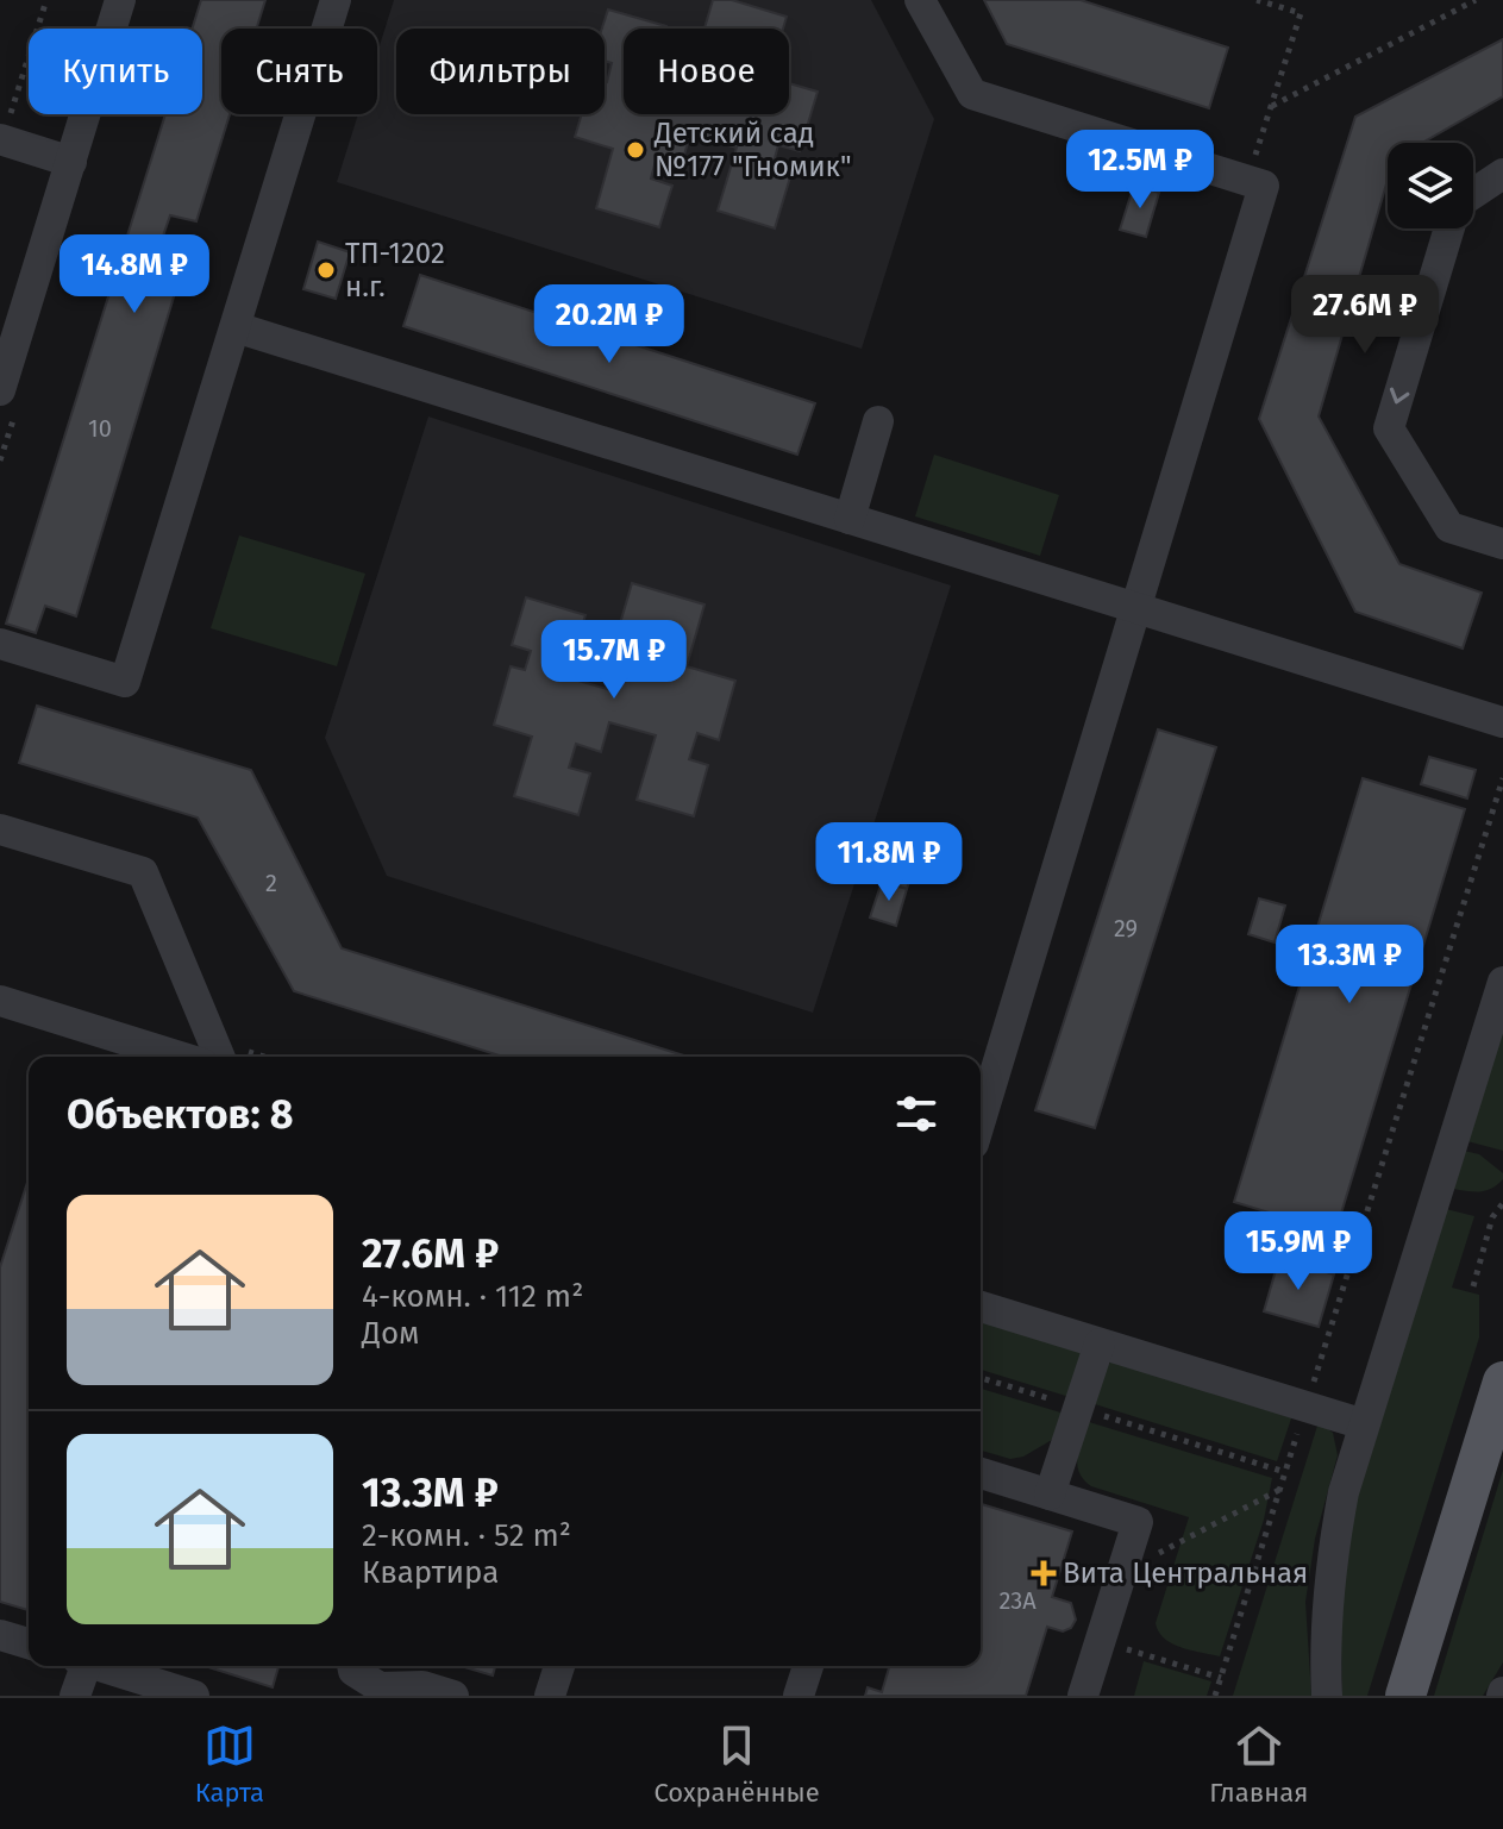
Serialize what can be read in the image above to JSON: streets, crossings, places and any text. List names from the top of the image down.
{
  "places": {
    "other": ["Детский сад №177 \"Гномик\"", "ТП-1202 н.г."],
    "health": ["Вита Центральная"]
  },
  "house_numbers": [
    "10",
    "2",
    "29",
    "23А"
  ],
  "page": {
    "chip": [
      "Купить",
      "Снять",
      "Фильтры",
      "Новое"
    ],
    "price": [
      "12.5M ₽",
      "14.8M ₽",
      "27.6M ₽",
      "20.2M ₽",
      "15.7M ₽",
      "11.8M ₽",
      "13.3M ₽",
      "15.9M ₽"
    ],
    "heading": "Объектов: 8",
    "list": [
      {
        "name": "27.6M ₽",
        "note": "4-комн. · 112 m² · Дом"
      },
      {
        "name": "13.3M ₽",
        "note": "2-комн. · 52 m² · Квартира"
      }
    ],
    "tabs": ["Карта", "Сохранённые", "Главная"]
  }
}
